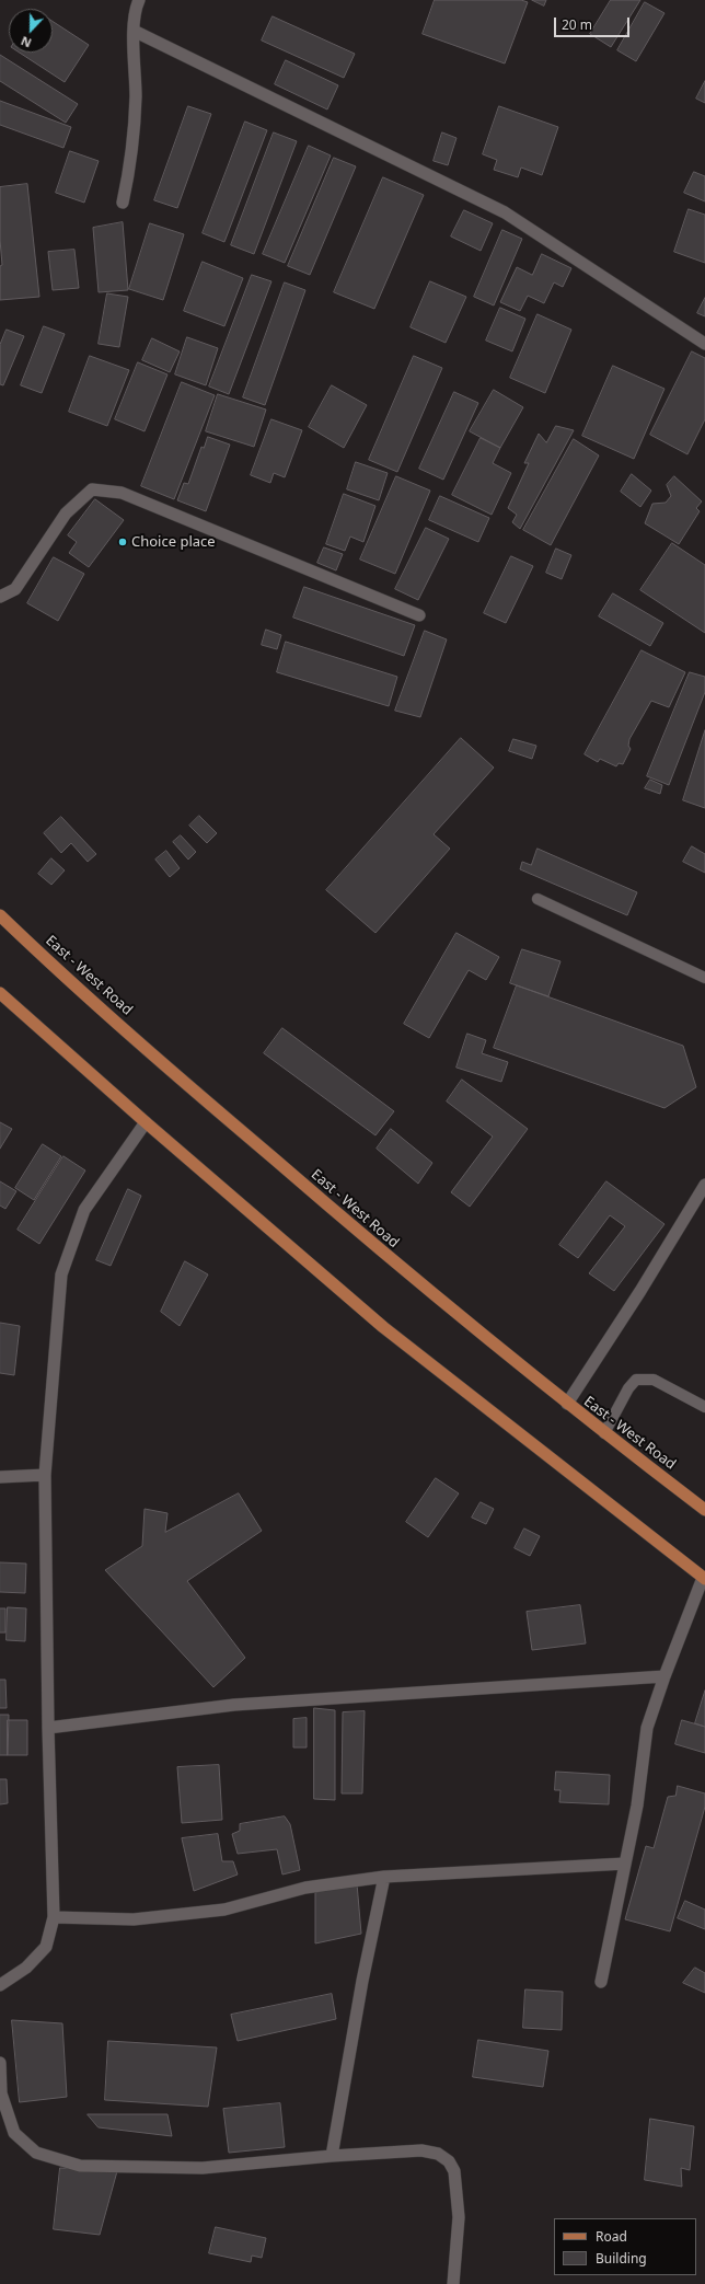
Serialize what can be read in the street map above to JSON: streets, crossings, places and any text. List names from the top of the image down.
{
  "streets": {
    "main road": ["East - West Road"]
  },
  "places": ["Choice place"],
  "legend": ["Road", "Building"],
  "scale_bar": "20 m",
  "north": "bottom"
}
